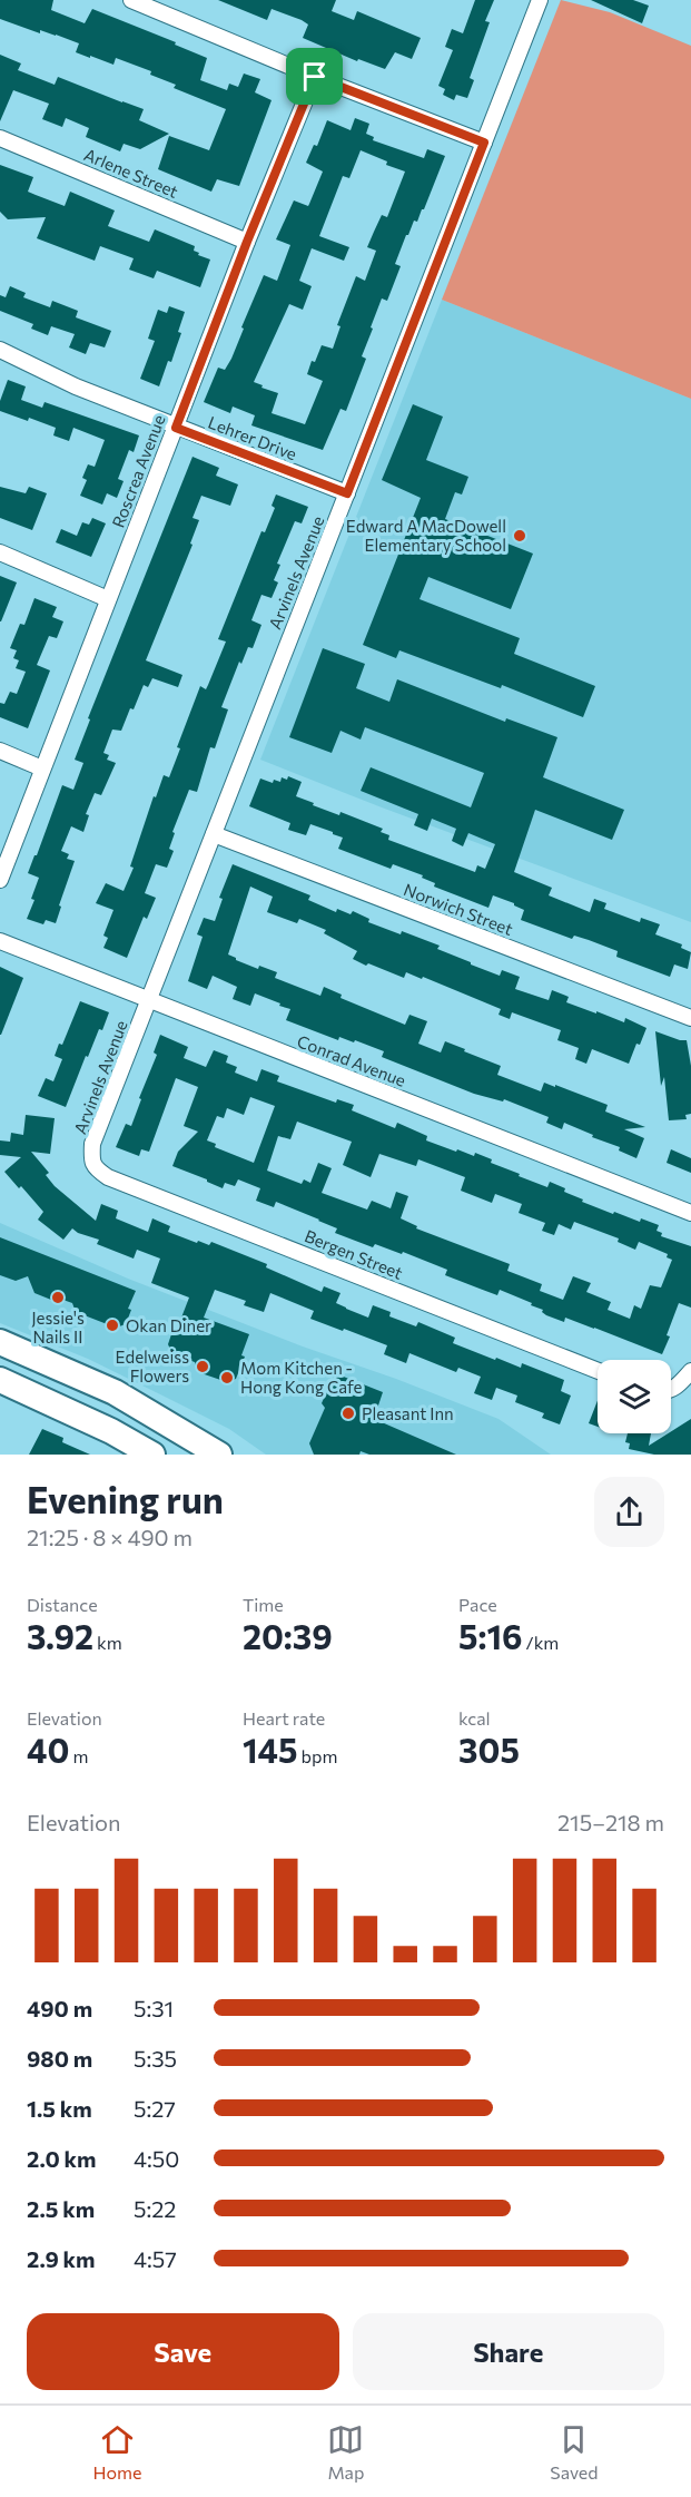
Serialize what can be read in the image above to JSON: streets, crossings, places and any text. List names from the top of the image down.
{
  "streets": {
    "street": [
      "Arlene Street",
      "Lehrer Drive",
      "Roscrea Avenue",
      "Arvinels Avenue",
      "Norwich Street",
      "Conrad Avenue",
      "Bergen Street"
    ]
  },
  "crossings": [
    ["Arlene Street", "Roscrea Avenue"],
    ["Lehrer Drive", "Roscrea Avenue"],
    ["Lehrer Drive", "Arvinels Avenue"],
    ["Arvinels Avenue", "Norwich Street"],
    ["Arvinels Avenue", "Conrad Avenue"],
    ["Arvinels Avenue", "Bergen Street"]
  ],
  "places": [
    "Edward A MacDowell Elementary School",
    "Jessie's Nails II",
    "Okan Diner",
    "Edelweiss Flowers",
    "Mom Kitchen - Hong Kong Cafe",
    "Pleasant Inn"
  ],
  "page": {
    "heading": ["Evening run", "21:25 · 8 × 490 m"],
    "stats": [
      ["Distance", "3.92 km"],
      ["Time", "20:39"],
      ["Pace", "5:16 /km"],
      ["Elevation", "40 m"],
      ["Heart rate", "145 bpm"],
      ["kcal", "305"]
    ],
    "chart": ["Elevation", "215–218 m"],
    "list": [
      {
        "name": "490 m",
        "note": "5:31"
      },
      {
        "name": "980 m",
        "note": "5:35"
      },
      {
        "name": "1.5 km",
        "note": "5:27"
      },
      {
        "name": "2.0 km",
        "note": "4:50"
      },
      {
        "name": "2.5 km",
        "note": "5:22"
      },
      {
        "name": "2.9 km",
        "note": "4:57"
      }
    ],
    "buttons": ["Save", "Share"],
    "tabs": ["Home", "Map", "Saved"]
  }
}
